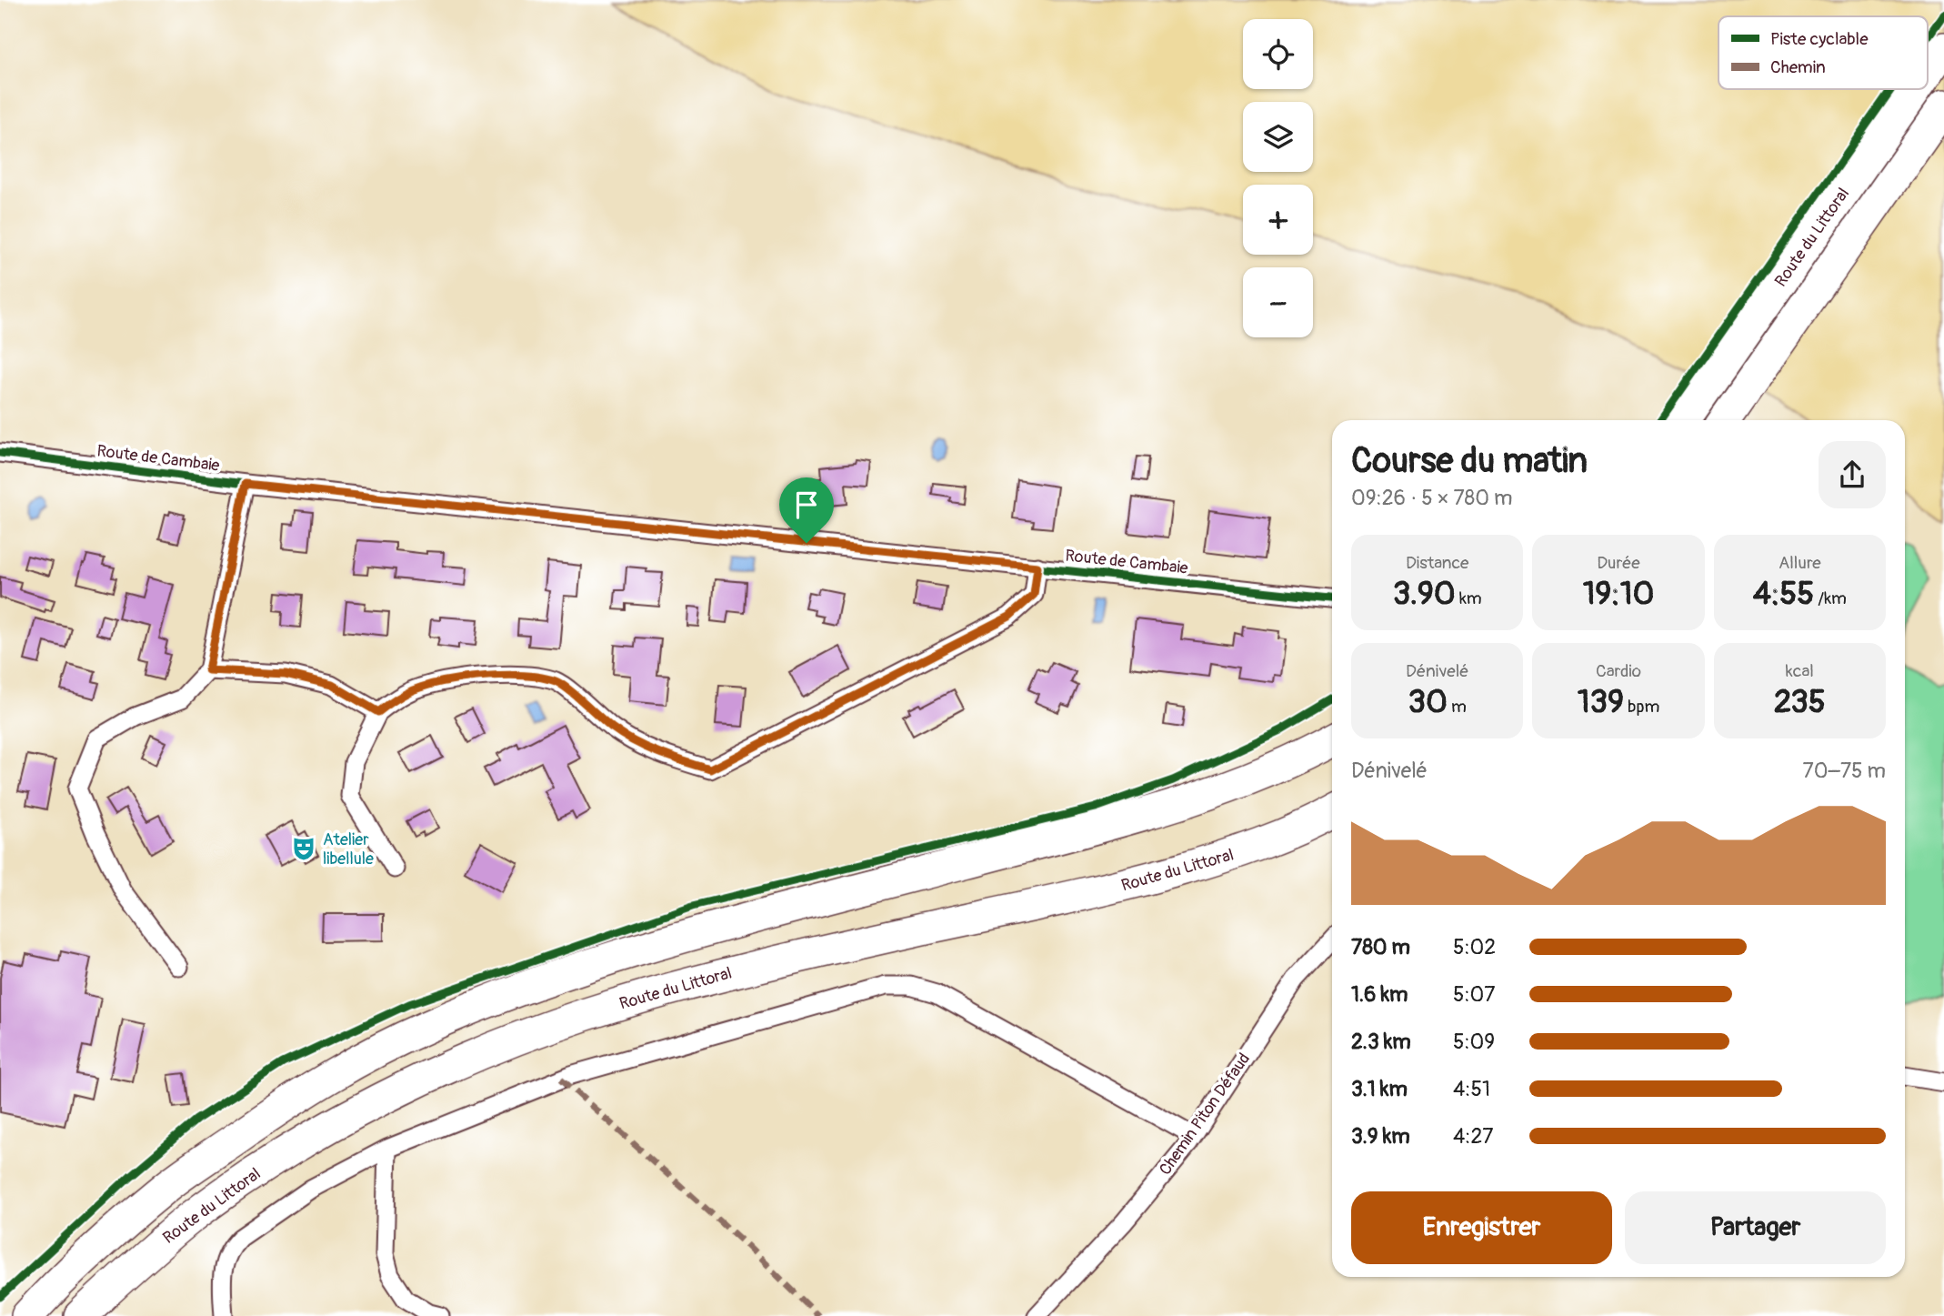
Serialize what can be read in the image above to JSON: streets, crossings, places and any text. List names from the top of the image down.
{
  "streets": {
    "highway": ["Route du Littoral"],
    "street": ["Route de Cambaie", "Chemin Piton Défaud"]
  },
  "places": {
    "theatre": ["Atelier libellule"]
  },
  "legend": ["Piste cyclable", "Chemin"],
  "page": {
    "map_buttons": ["+", "−"],
    "heading": ["Course du matin", "09:26 · 5 × 780 m"],
    "stats": [
      ["Distance", "3.90 km"],
      ["Durée", "19:10"],
      ["Allure", "4:55 /km"],
      ["Dénivelé", "30 m"],
      ["Cardio", "139 bpm"],
      ["kcal", "235"]
    ],
    "chart": ["Dénivelé", "70–75 m"],
    "list": [
      {
        "name": "780 m",
        "note": "5:02"
      },
      {
        "name": "1.6 km",
        "note": "5:07"
      },
      {
        "name": "2.3 km",
        "note": "5:09"
      },
      {
        "name": "3.1 km",
        "note": "4:51"
      },
      {
        "name": "3.9 km",
        "note": "4:27"
      }
    ],
    "buttons": ["Enregistrer", "Partager"]
  }
}
